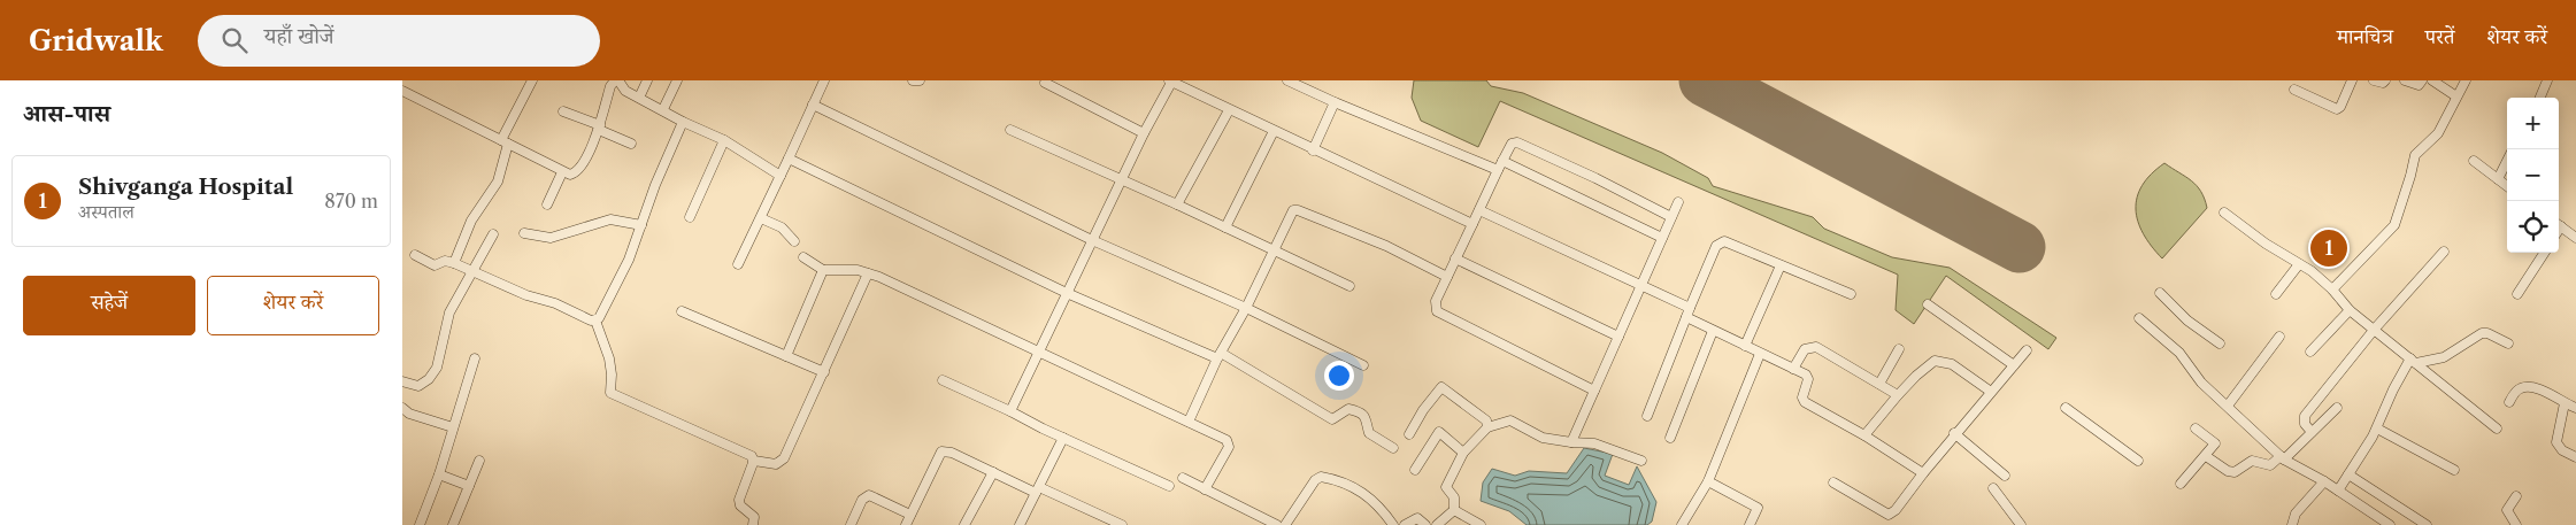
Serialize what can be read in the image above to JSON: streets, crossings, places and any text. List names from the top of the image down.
{
  "page": {
    "header": "Gridwalk",
    "search": "यहाँ खोजें",
    "nav": ["मानचित्र", "परतें", "शेयर करें"],
    "heading": "आस-पास",
    "map_buttons": ["+", "−"],
    "list": [
      {
        "mark": "1",
        "name": "Shivganga Hospital",
        "note": "अस्पताल",
        "value": "870 m"
      }
    ],
    "pins": "1",
    "buttons": ["सहेजें", "शेयर करें"]
  }
}
